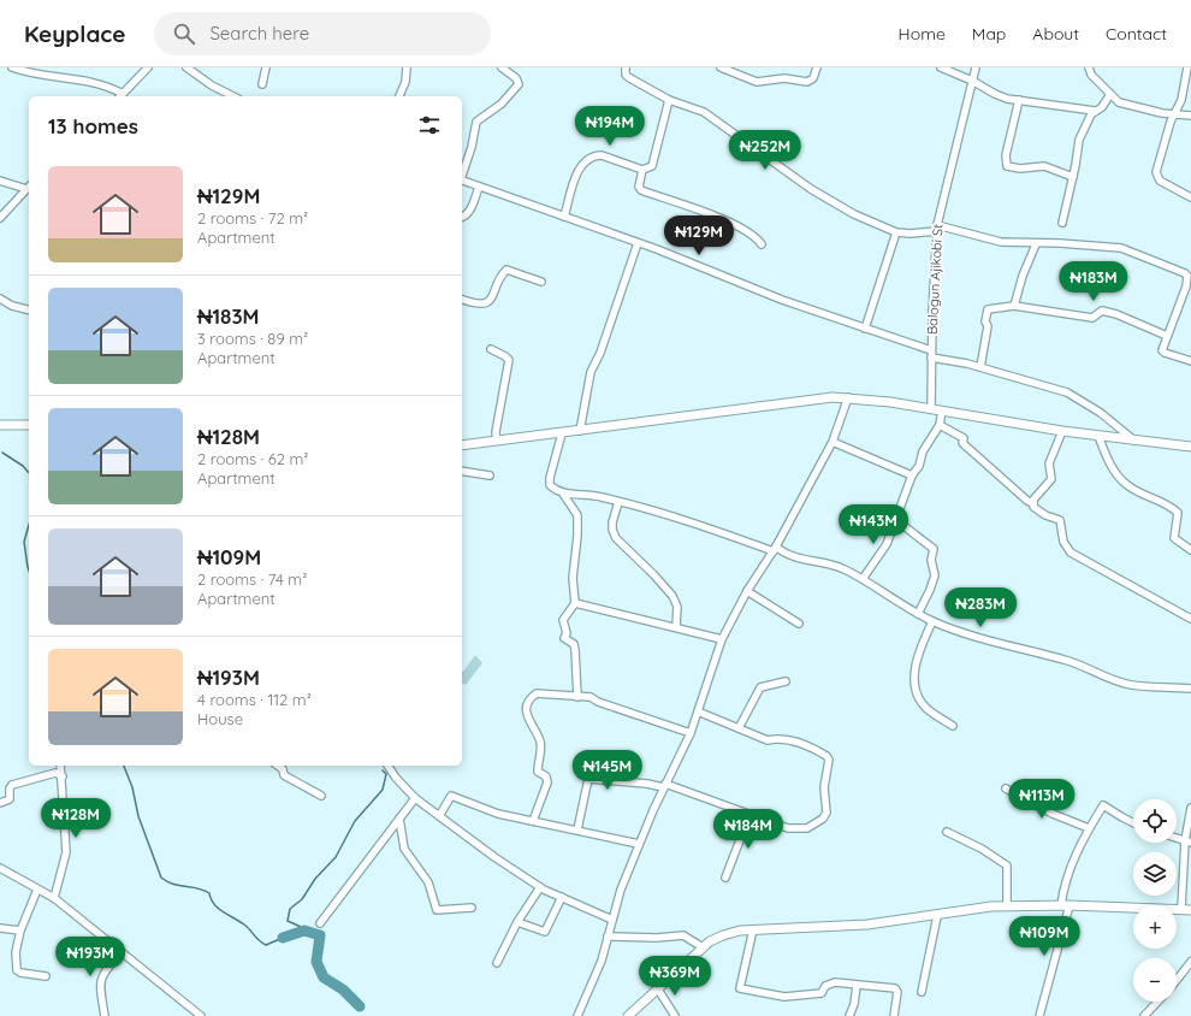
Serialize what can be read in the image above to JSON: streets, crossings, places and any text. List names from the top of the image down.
{
  "streets": {
    "street": ["Balogun Ajikobi St"]
  },
  "page": {
    "header": "Keyplace",
    "search": "Search here",
    "nav": [
      "Home",
      "Map",
      "About",
      "Contact"
    ],
    "heading": "13 homes",
    "price": [
      "₦194M",
      "₦252M",
      "₦129M",
      "₦183M",
      "₦143M",
      "₦283M",
      "₦145M",
      "₦113M",
      "₦128M",
      "₦184M",
      "₦109M",
      "₦193M",
      "₦369M"
    ],
    "list": [
      {
        "name": "₦129M",
        "note": "2 rooms · 72 m² · Apartment"
      },
      {
        "name": "₦183M",
        "note": "3 rooms · 89 m² · Apartment"
      },
      {
        "name": "₦128M",
        "note": "2 rooms · 62 m² · Apartment"
      },
      {
        "name": "₦109M",
        "note": "2 rooms · 74 m² · Apartment"
      },
      {
        "name": "₦193M",
        "note": "4 rooms · 112 m² · House"
      }
    ],
    "map_buttons": ["+", "−"]
  }
}
